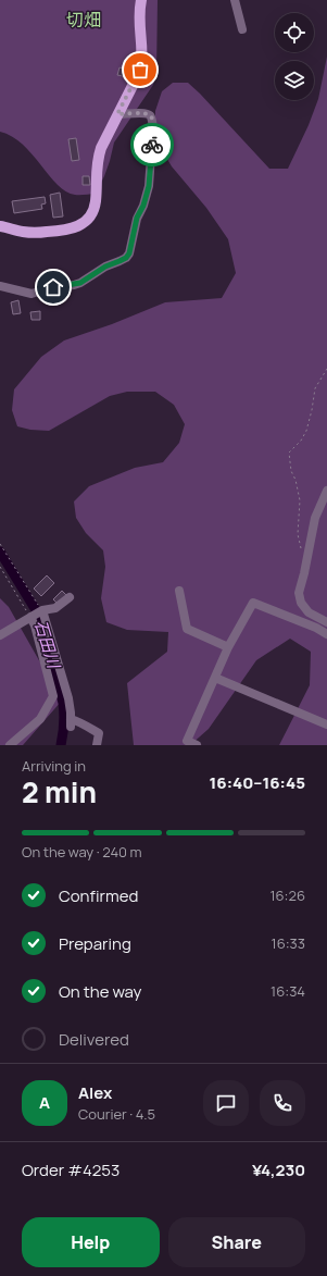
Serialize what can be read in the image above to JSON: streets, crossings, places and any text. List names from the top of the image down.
{
  "districts": ["切畑"],
  "water": ["石田川"],
  "page": {
    "heading": ["2 min", "Arriving in", "16:40–16:45"],
    "panel": [
      "Alex",
      "Courier · 4.5",
      "Order #4253",
      "¥4,230"
    ],
    "bar": "On the way · 240 m",
    "list": [
      ["Confirmed", "16:26"],
      ["Preparing", "16:33"],
      ["On the way", "16:34"],
      "Delivered"
    ],
    "round": "A",
    "buttons": ["Help", "Share"]
  }
}
